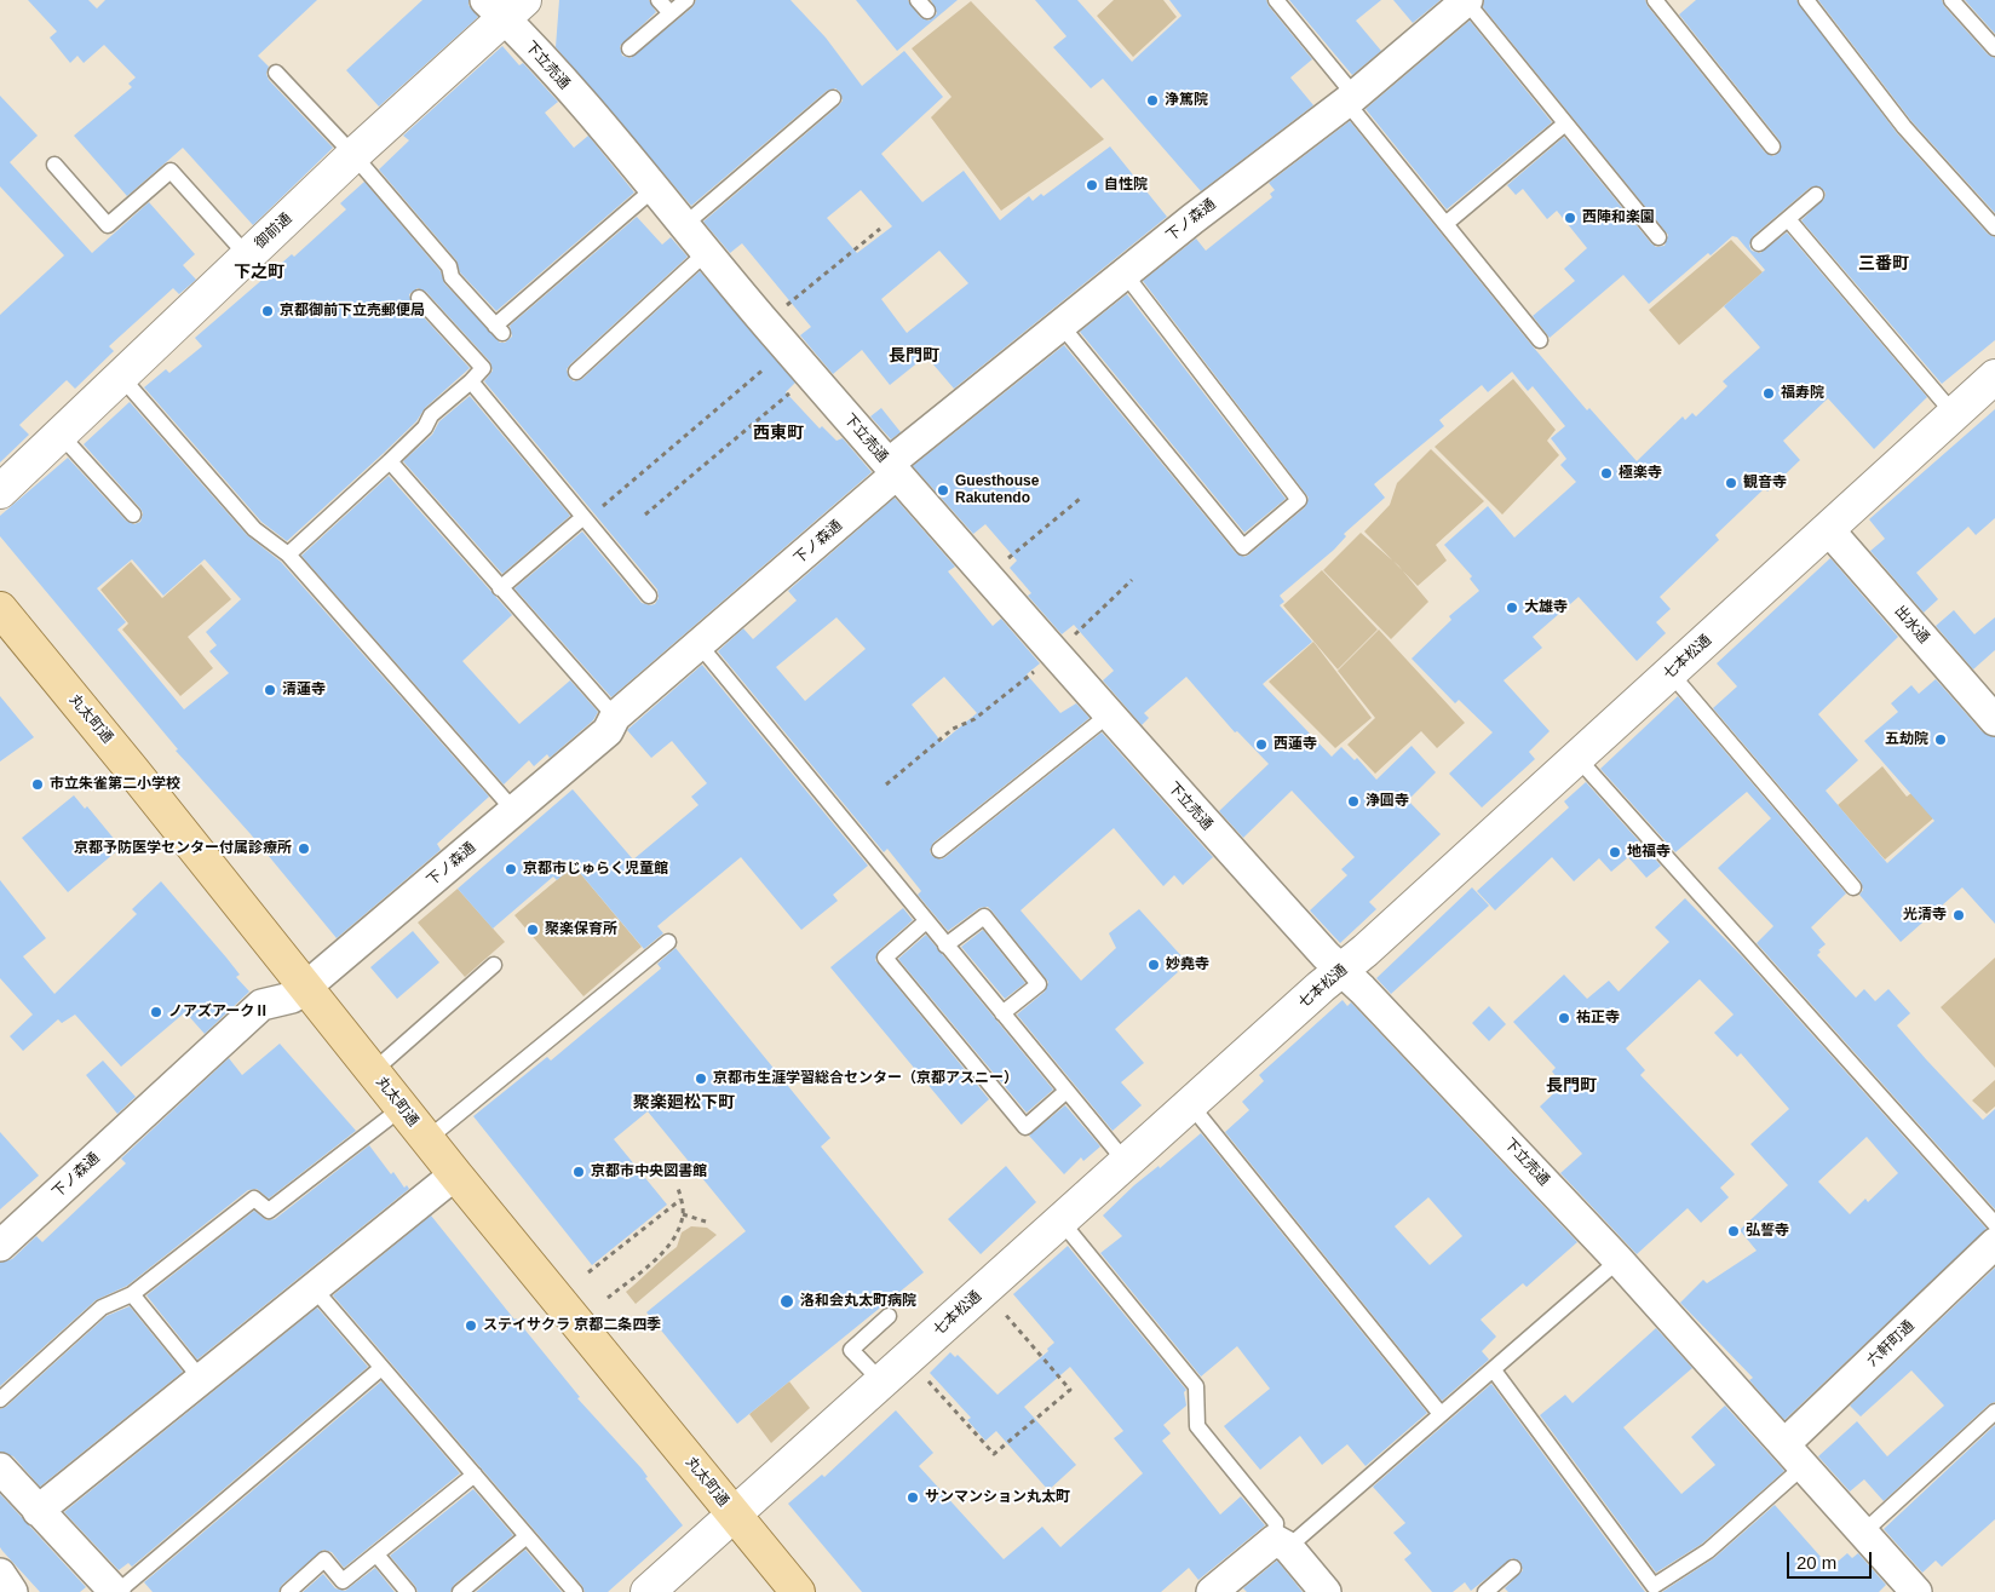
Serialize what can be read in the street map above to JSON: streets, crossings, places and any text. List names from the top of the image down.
{
  "streets": {
    "main road": ["丸太町通"],
    "street": [
      "下立売通",
      "下ノ森通",
      "御前通",
      "出水通",
      "七本松通",
      "六軒町通"
    ]
  },
  "crossings": [
    ["下立売通", "下ノ森通"],
    ["下立売通", "御前通"],
    ["下立売通", "七本松通"],
    ["下立売通", "六軒町通"],
    ["下ノ森通", "丸太町通"],
    ["出水通", "七本松通"],
    ["七本松通", "丸太町通"]
  ],
  "districts": [
    "三番町",
    "下之町",
    "長門町",
    "西東町",
    "長門町",
    "聚楽廻松下町"
  ],
  "places": [
    "浄篤院",
    "自性院",
    "西陣和楽園",
    "京都御前下立売郵便局",
    "福寿院",
    "極楽寺",
    "観音寺",
    "Guesthouse Rakutendo",
    "大雄寺",
    "清蓮寺",
    "五劫院",
    "西蓮寺",
    "市立朱雀第二小学校",
    "浄圓寺",
    "京都予防医学センター付属診療所",
    "地福寺",
    "京都市じゅらく児童館",
    "光清寺",
    "聚楽保育所",
    "妙堯寺",
    "ノアズアークⅡ",
    "祐正寺",
    "京都市生涯学習総合センター（京都アスニー）",
    "京都市中央図書館",
    "弘誓寺",
    "洛和会丸太町病院",
    "ステイサクラ 京都二条四季",
    "サンマンション丸太町"
  ],
  "scale_bar": "20 m"
}
